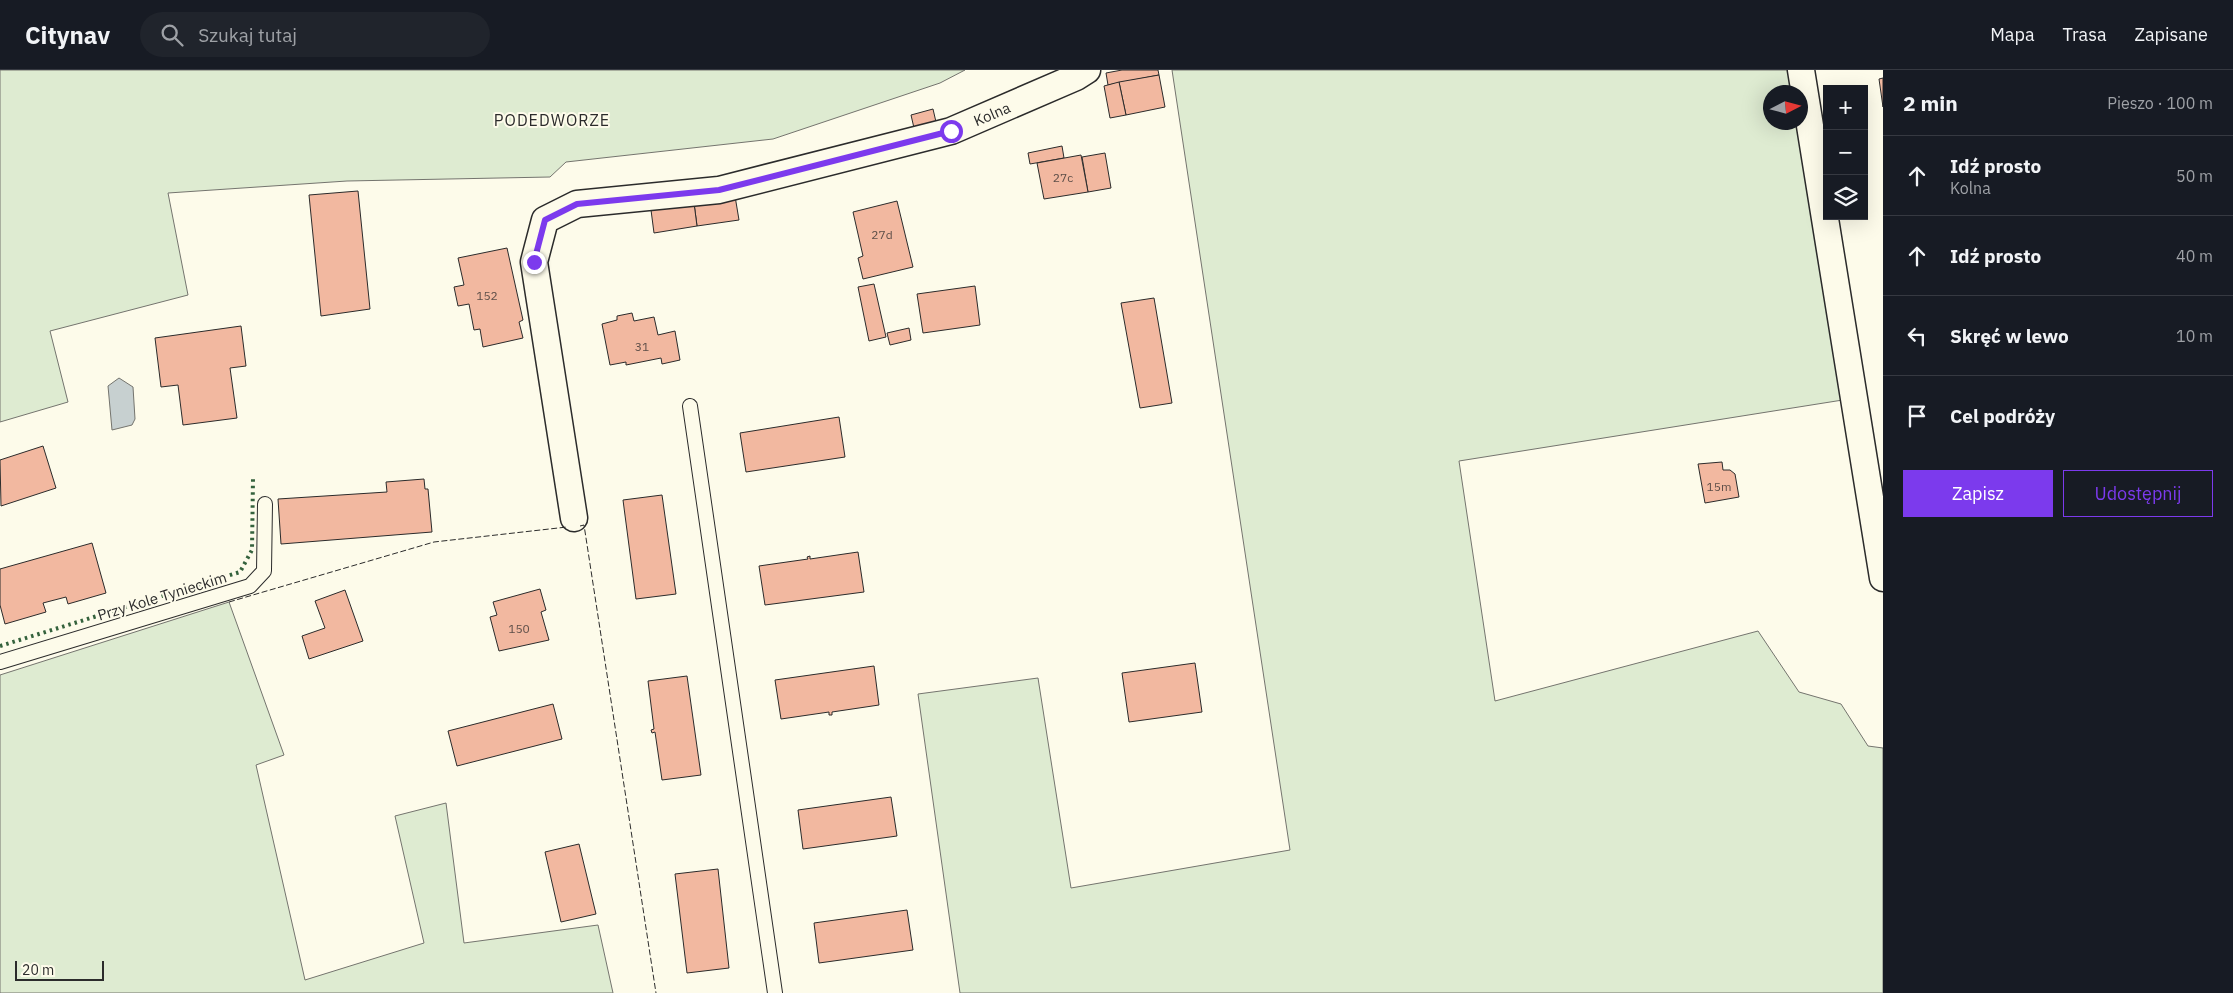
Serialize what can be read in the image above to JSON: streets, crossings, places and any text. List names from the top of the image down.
{
  "streets": {
    "street": ["Kolna"],
    "lane": ["Przy Kole Tynieckim"]
  },
  "districts": ["PODEDWORZE"],
  "house_numbers": [
    "27c",
    "27d",
    "152",
    "31",
    "15m",
    "150"
  ],
  "scale_bar": "20 m",
  "north": "right",
  "page": {
    "header": "Citynav",
    "search": "Szukaj tutaj",
    "nav": ["Mapa", "Trasa", "Zapisane"],
    "heading": ["2 min", "Pieszo · 100 m"],
    "map_buttons": ["+", "−"],
    "list": [
      ["Idź prosto", "Kolna", "50 m"],
      ["Idź prosto", "40 m"],
      ["Skręć w lewo", "10 m"],
      "Cel podróży"
    ],
    "buttons": ["Zapisz", "Udostępnij"],
    "scale": "20 m"
  }
}
